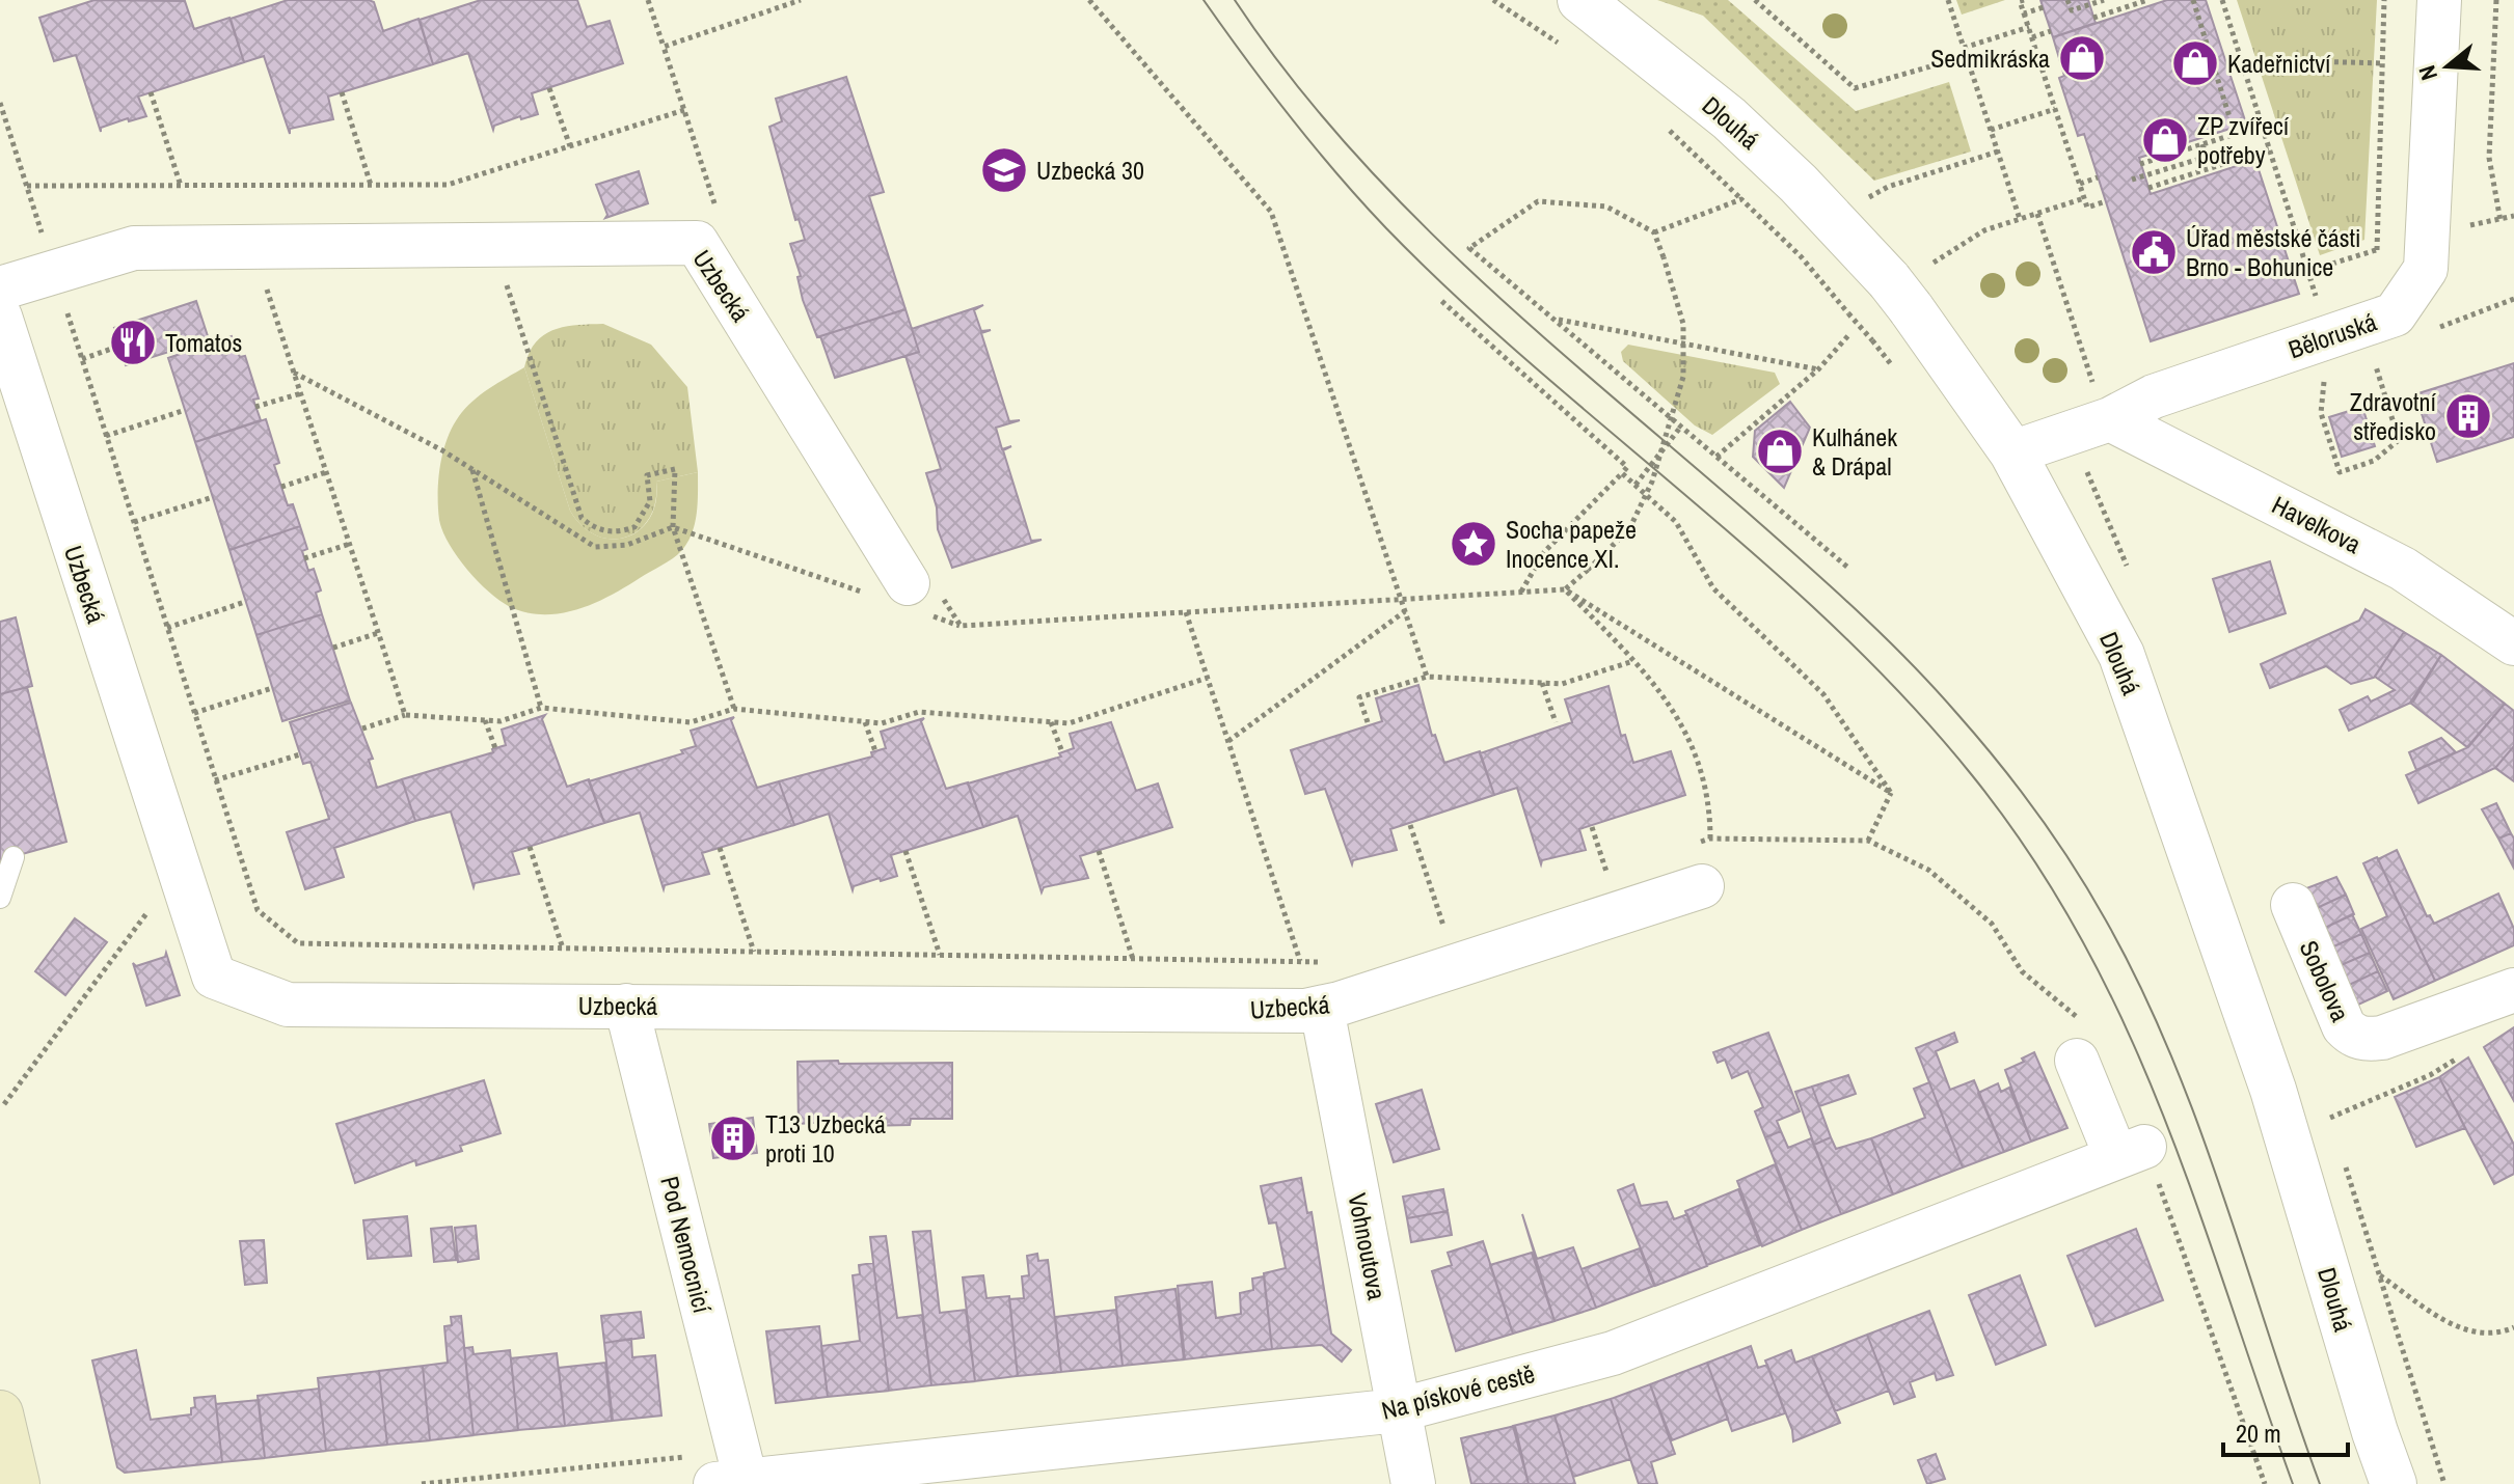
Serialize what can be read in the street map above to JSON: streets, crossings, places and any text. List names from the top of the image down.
{
  "streets": {
    "street": [
      "Dlouhá",
      "Uzbecká",
      "Běloruská",
      "Havelkova",
      "Sobolova",
      "Pod Nemocnicí",
      "Vohnoutova",
      "Na pískové cestě"
    ]
  },
  "crossings": [
    ["Dlouhá", "Běloruská"],
    ["Uzbecká", "Pod Nemocnicí"],
    ["Uzbecká", "Vohnoutova"],
    ["Běloruská", "Havelkova"],
    ["Pod Nemocnicí", "Na pískové cestě"],
    ["Vohnoutova", "Na pískové cestě"]
  ],
  "places": {
    "shop": [
      "Sedmikráska",
      "Kadeřnictví",
      "ZP zvířecí potřeby",
      "Kulhánek & Drápal"
    ],
    "school or university": ["Uzbecká 30"],
    "public building": ["Úřad městské části Brno - Bohunice"],
    "restaurant": ["Tomatos"],
    "building": ["Zdravotní středisko", "T13 Uzbecká proti 10"],
    "place": ["Socha papeže Inocence XI."]
  },
  "scale_bar": "20 m",
  "north": "left"
}
